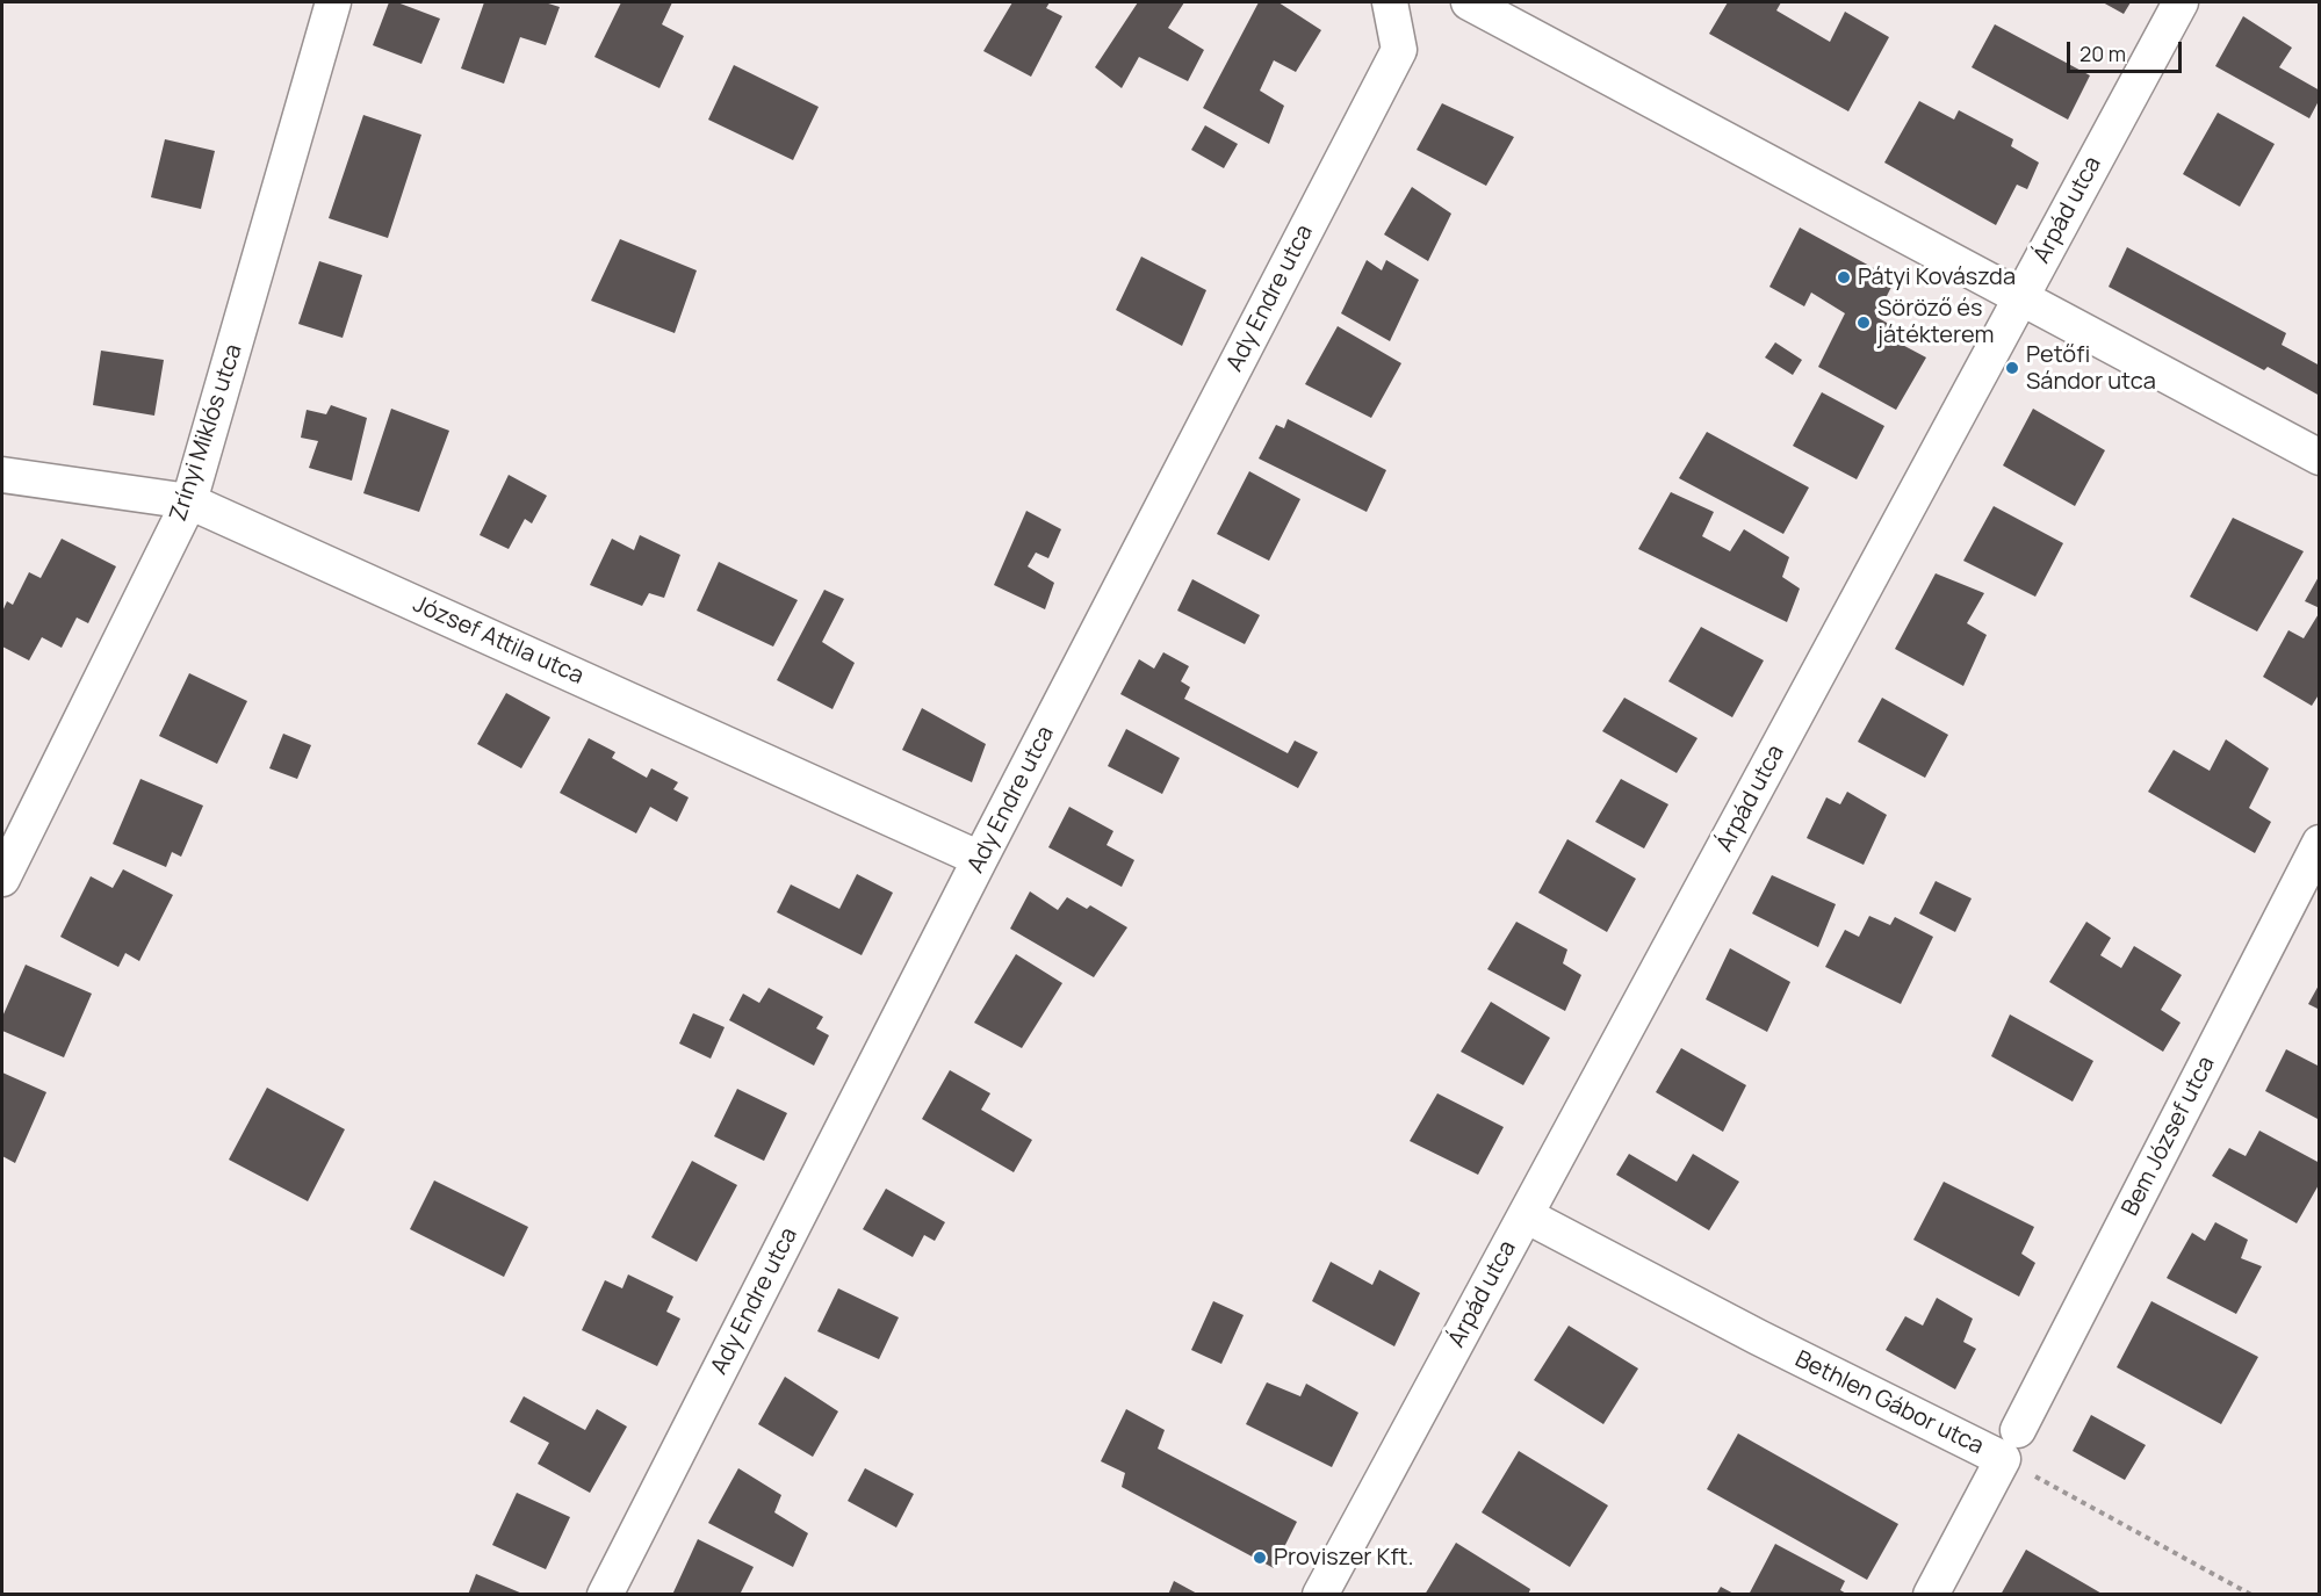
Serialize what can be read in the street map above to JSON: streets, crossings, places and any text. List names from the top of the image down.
{
  "streets": {
    "street": [
      "Árpád utca",
      "Ady Endre utca",
      "Zrínyi Miklós utca",
      "József Attila utca",
      "Bem József utca",
      "Bethlen Gábor utca"
    ]
  },
  "crossings": [
    ["Árpád utca", "Bethlen Gábor utca"],
    ["Ady Endre utca", "József Attila utca"],
    ["Zrínyi Miklós utca", "József Attila utca"],
    ["Bem József utca", "Bethlen Gábor utca"]
  ],
  "places": [
    "Pátyi Kovászda",
    "Söröző és játékterem",
    "Petőfi Sándor utca",
    "Proviszer Kft."
  ],
  "scale_bar": "20 m"
}
